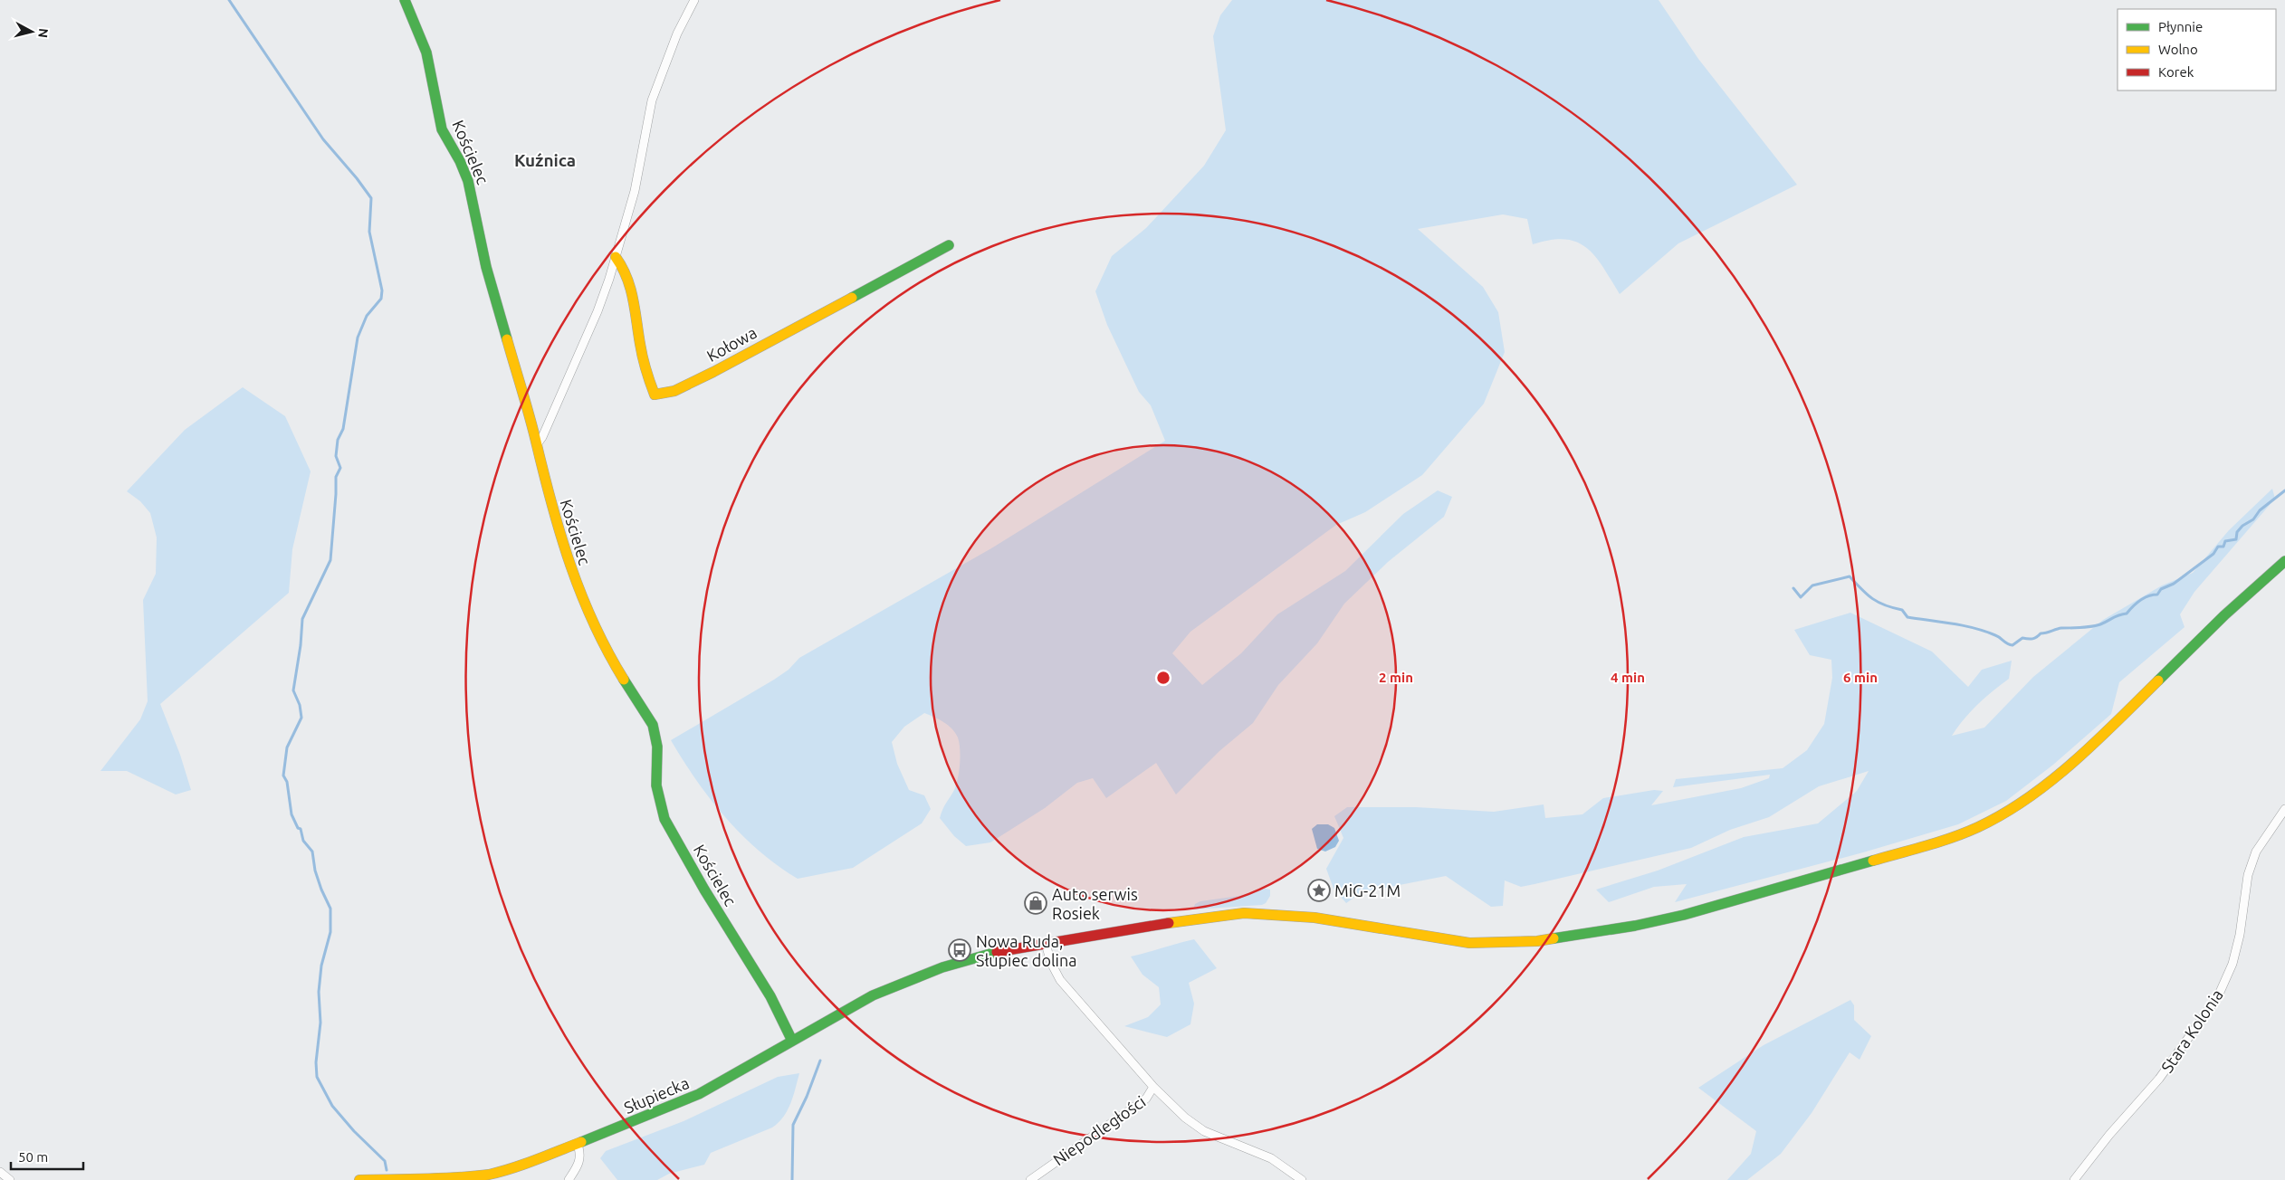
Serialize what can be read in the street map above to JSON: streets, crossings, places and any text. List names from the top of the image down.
{
  "streets": {
    "main road": ["Kościelec", "Kołowa", "Słupiecka"],
    "street": ["Stara Kolonia", "Niepodległości"]
  },
  "crossings": [
    ["Kościelec", "Słupiecka"]
  ],
  "districts": ["Kuźnica"],
  "places": {
    "place": ["MiG-21M"],
    "shop": ["Auto serwis Rosiek"],
    "bus stop": ["Nowa Ruda, Słupiec dolina"]
  },
  "legend": ["Płynnie", "Wolno", "Korek"],
  "scale_bar": "50 m",
  "north": "right",
  "rings": ["2 min", "4 min", "6 min"]
}
